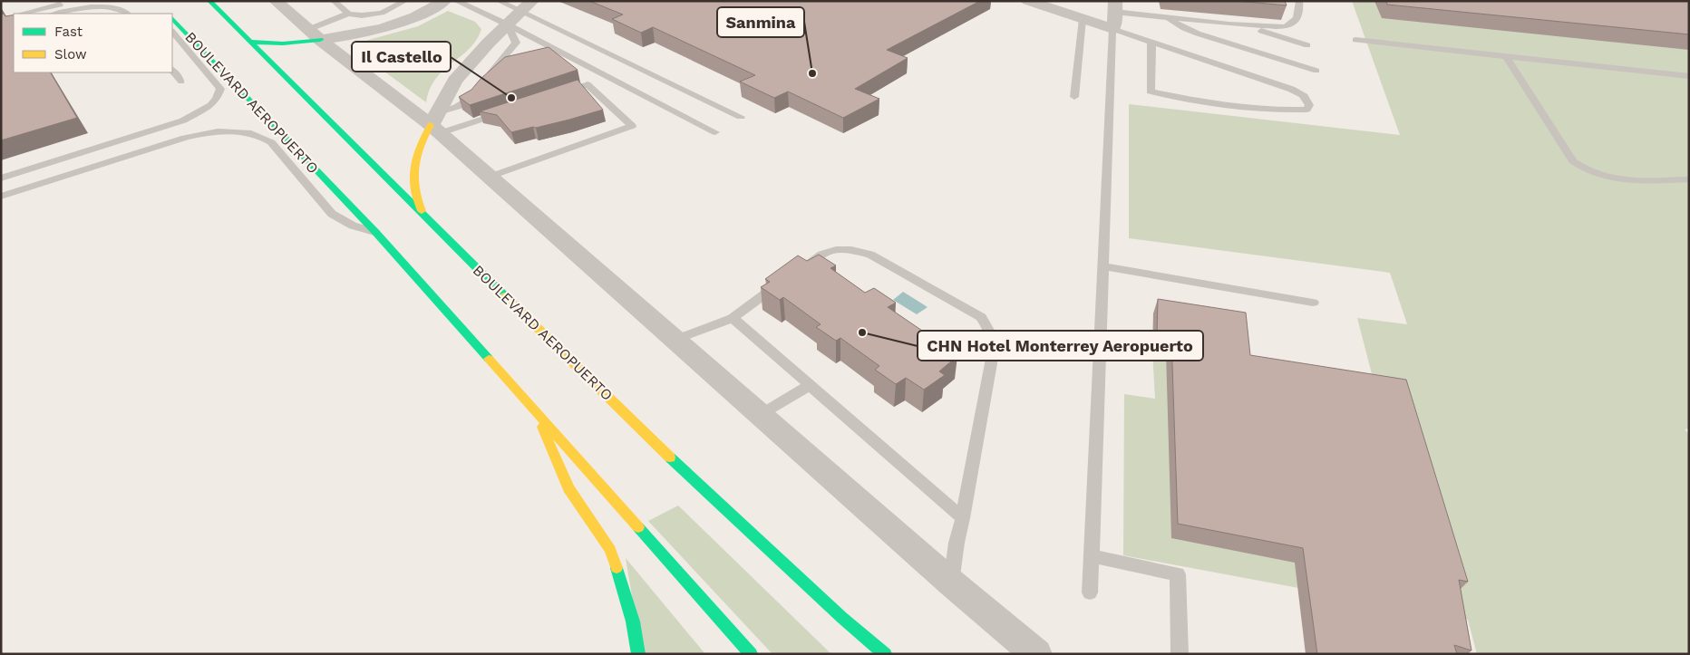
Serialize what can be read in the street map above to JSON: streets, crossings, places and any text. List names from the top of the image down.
{
  "streets": {
    "highway": ["BOULEVARD AEROPUERTO"]
  },
  "places": ["Sanmina", "Il Castello", "CHN Hotel Monterrey Aeropuerto"],
  "legend": ["Fast", "Slow"]
}
